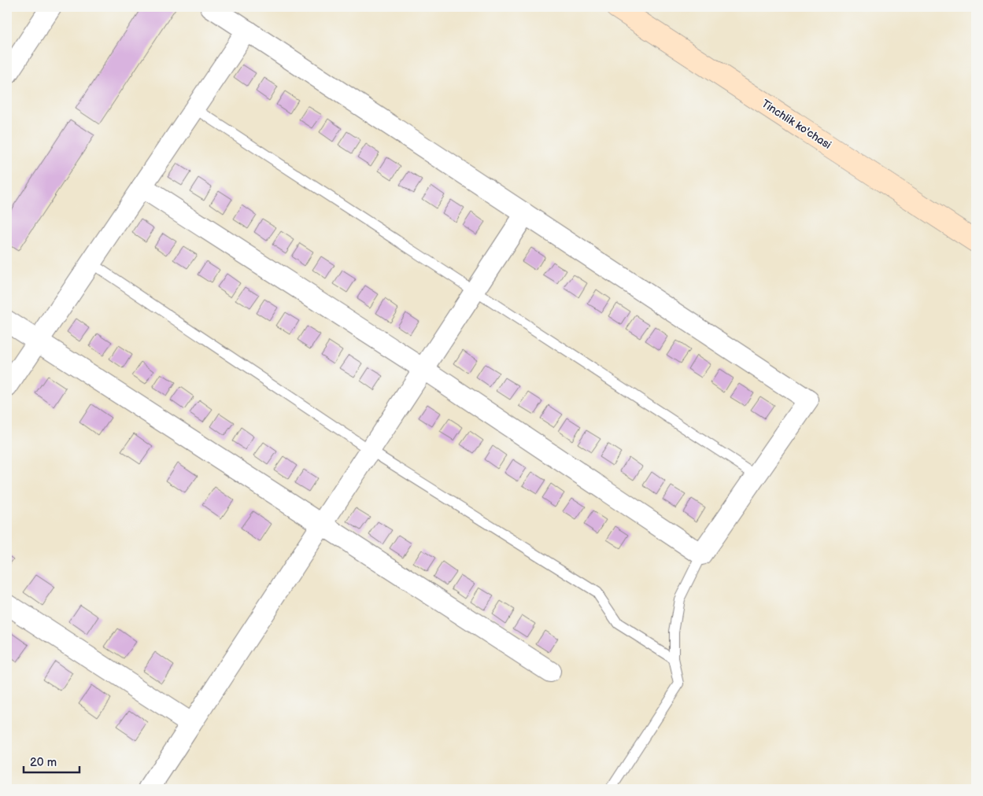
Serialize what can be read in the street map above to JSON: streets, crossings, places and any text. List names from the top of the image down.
{
  "streets": {
    "main road": ["Tinchlik ko'chasi"]
  },
  "scale_bar": "20 m"
}
